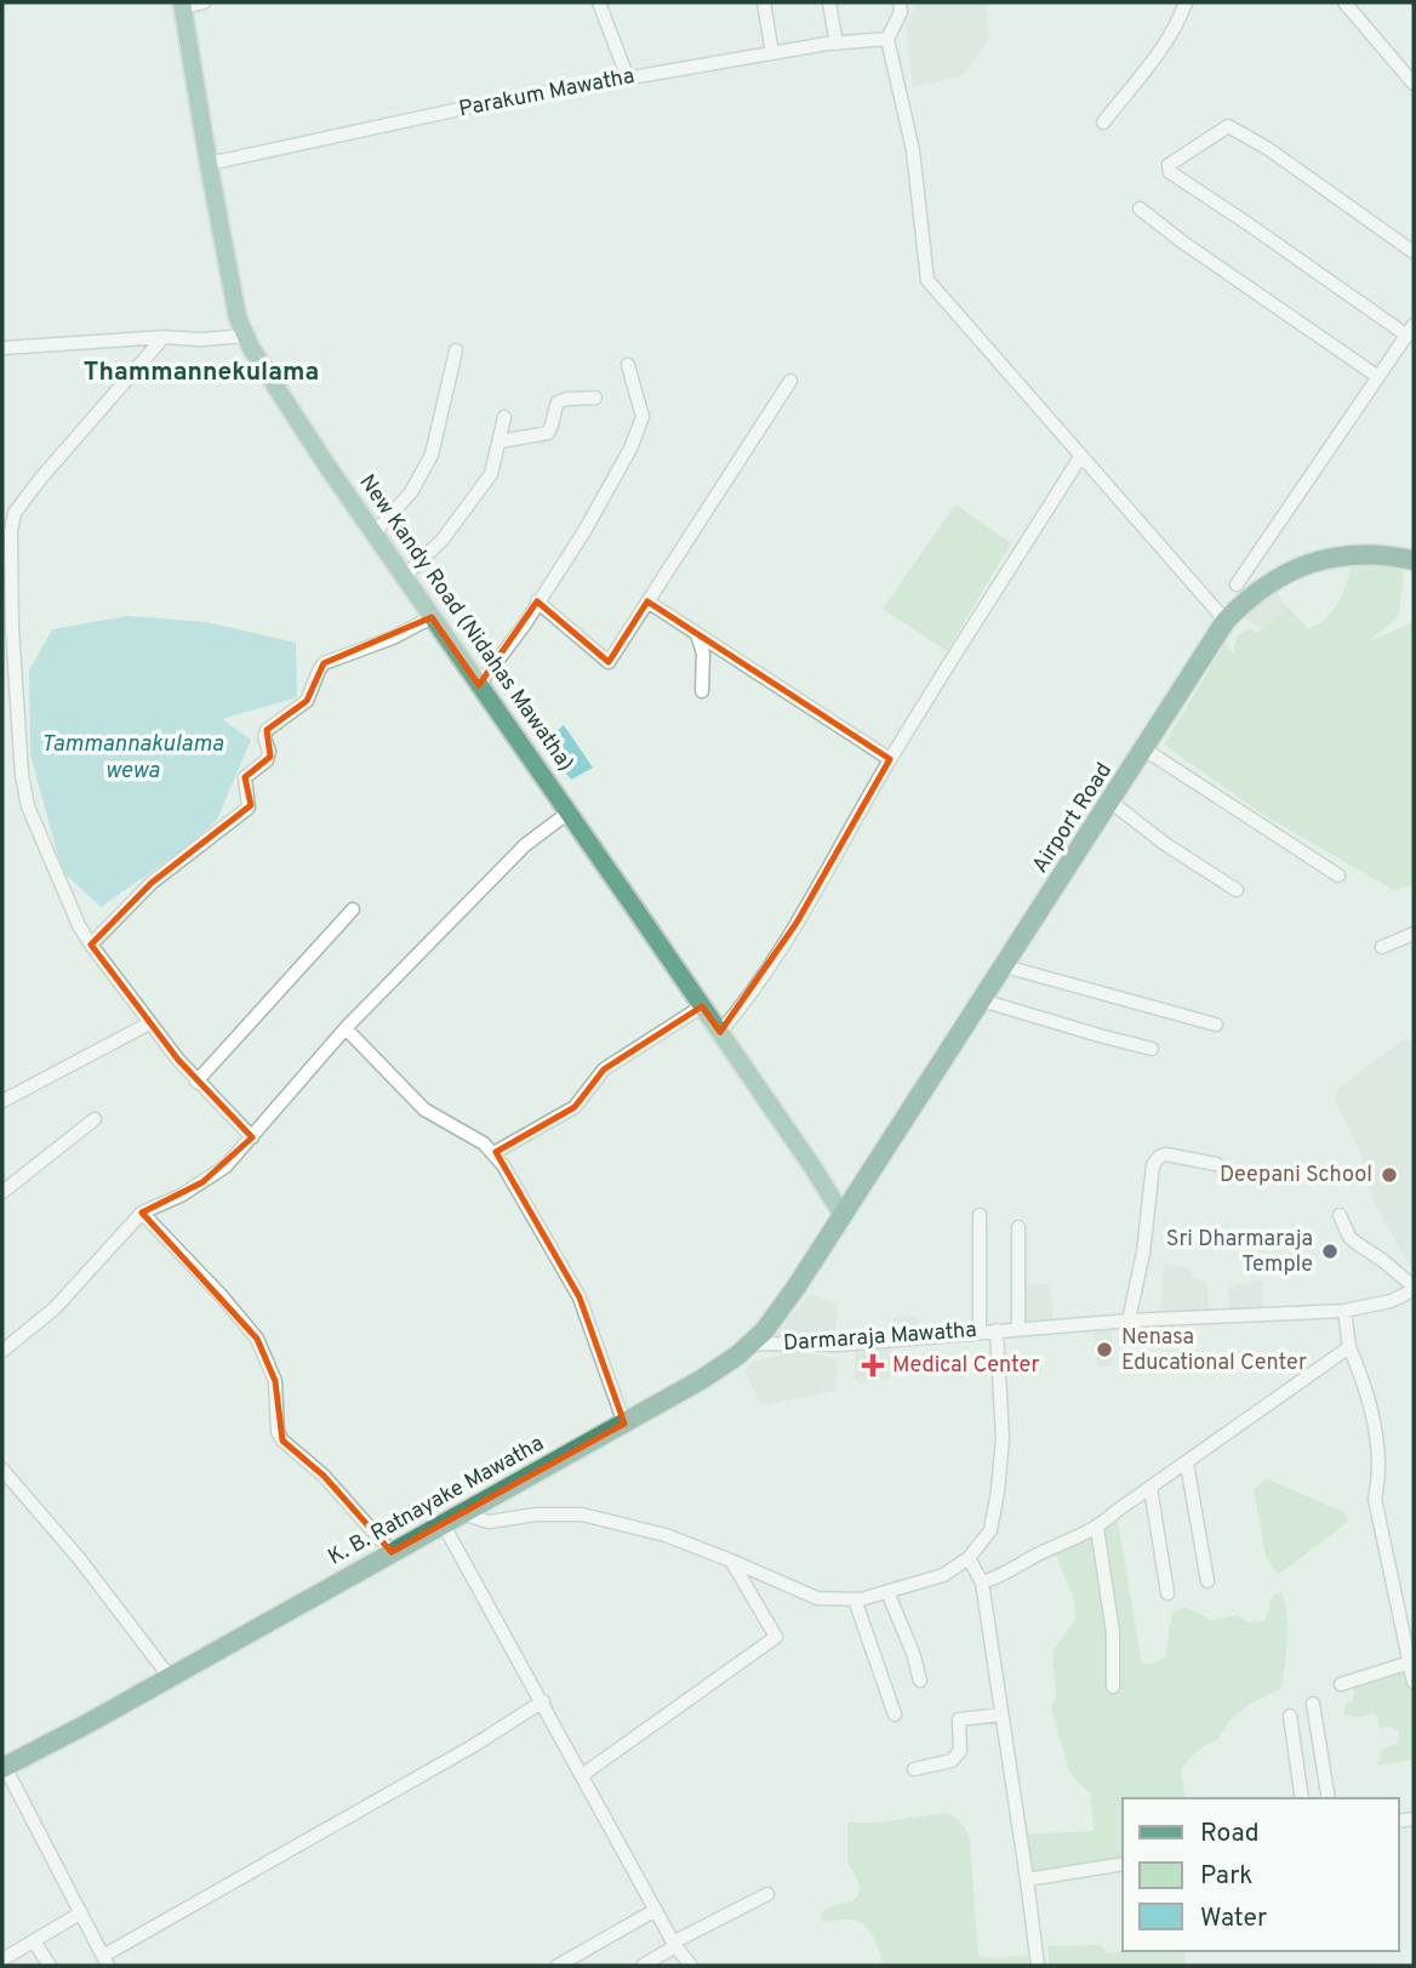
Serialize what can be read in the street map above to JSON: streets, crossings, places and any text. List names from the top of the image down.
{
  "streets": {
    "highway": ["Airport Road", "K. B. Ratnayake Mawatha"],
    "main road": ["New Kandy Road (Nidahas Mawatha)"],
    "street": ["Parakum Mawatha", "Darmaraja Mawatha"]
  },
  "crossings": [
    ["Parakum Mawatha", "New Kandy Road (Nidahas Mawatha)"],
    ["New Kandy Road (Nidahas Mawatha)", "Airport Road"],
    ["New Kandy Road (Nidahas Mawatha)", "K. B. Ratnayake Mawatha"],
    ["Airport Road", "K. B. Ratnayake Mawatha"],
    ["Darmaraja Mawatha", "K. B. Ratnayake Mawatha"]
  ],
  "districts": ["Thammannekulama"],
  "water": ["Tammannakulama wewa"],
  "places": {
    "other": ["Deepani School", "Sri Dharmaraja Temple", "Nenasa Educational Center"],
    "health": ["Medical Center"]
  },
  "legend": ["Road", "Park", "Water"]
}
